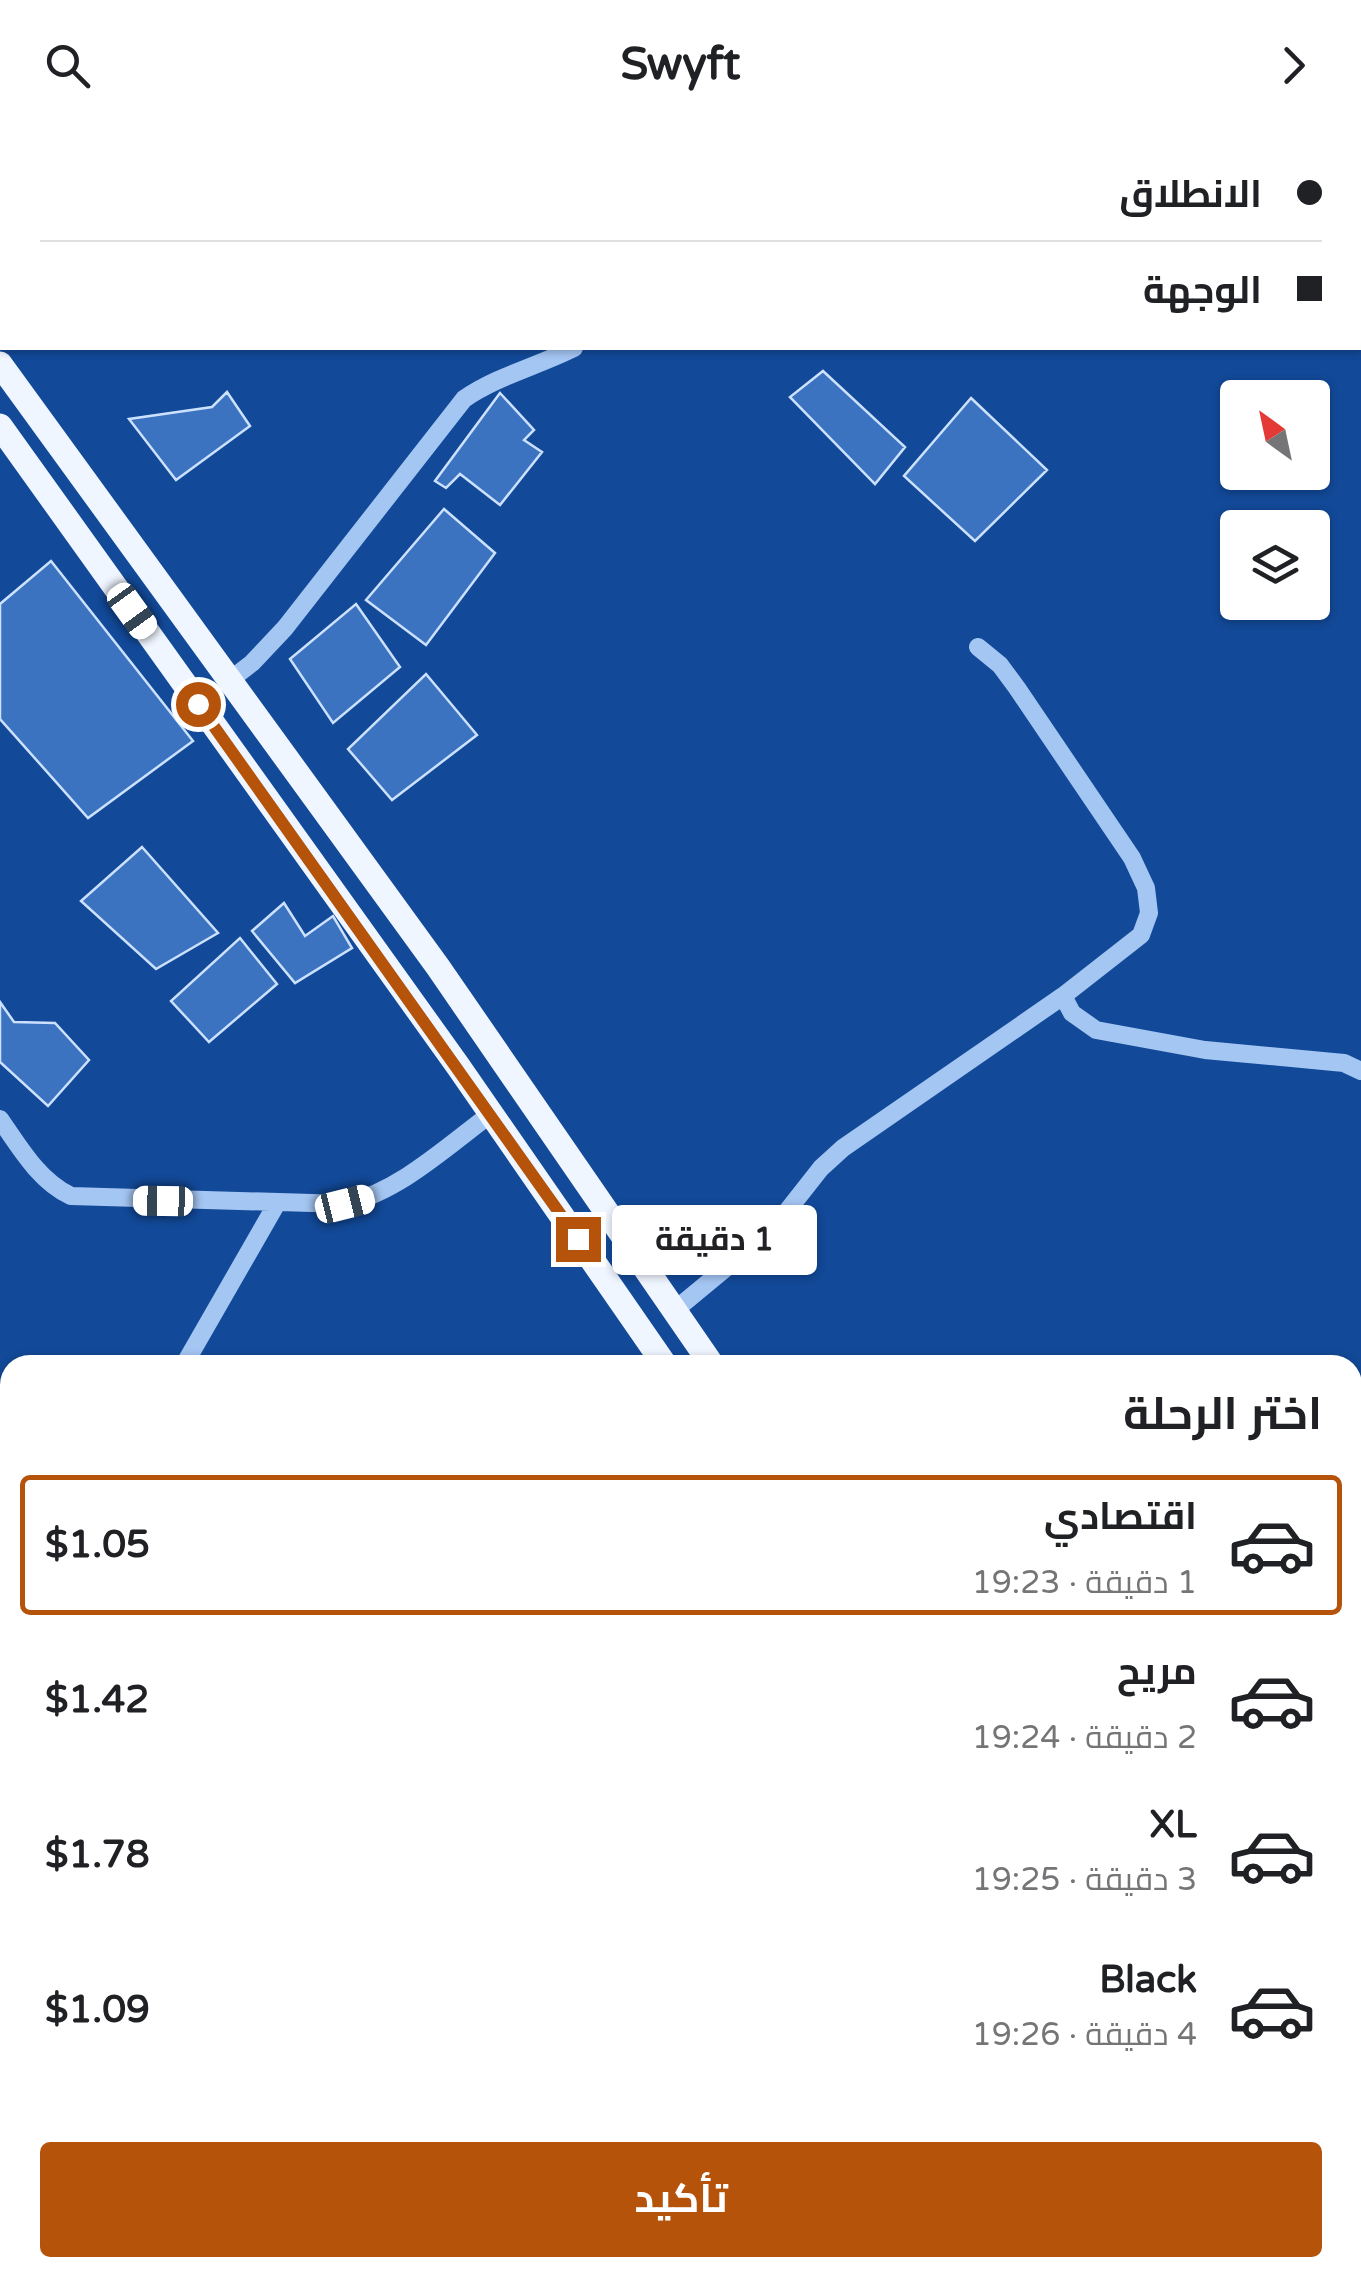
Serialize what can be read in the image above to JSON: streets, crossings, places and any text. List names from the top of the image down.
{
  "north": "top left",
  "page": {
    "header": "Swyft",
    "banner": ["الانطلاق", "الوجهة"],
    "bubble": "1 دقيقة",
    "heading": "اختر الرحلة",
    "list": [
      {
        "name": "اقتصادي",
        "note": "1 دقيقة · 19:23",
        "value": "$1.05"
      },
      {
        "name": "مريح",
        "note": "2 دقيقة · 19:24",
        "value": "$1.42"
      },
      {
        "name": "XL",
        "note": "3 دقيقة · 19:25",
        "value": "$1.78"
      },
      {
        "name": "Black",
        "note": "4 دقيقة · 19:26",
        "value": "$1.09"
      }
    ],
    "buttons": "تأكيد"
  }
}
